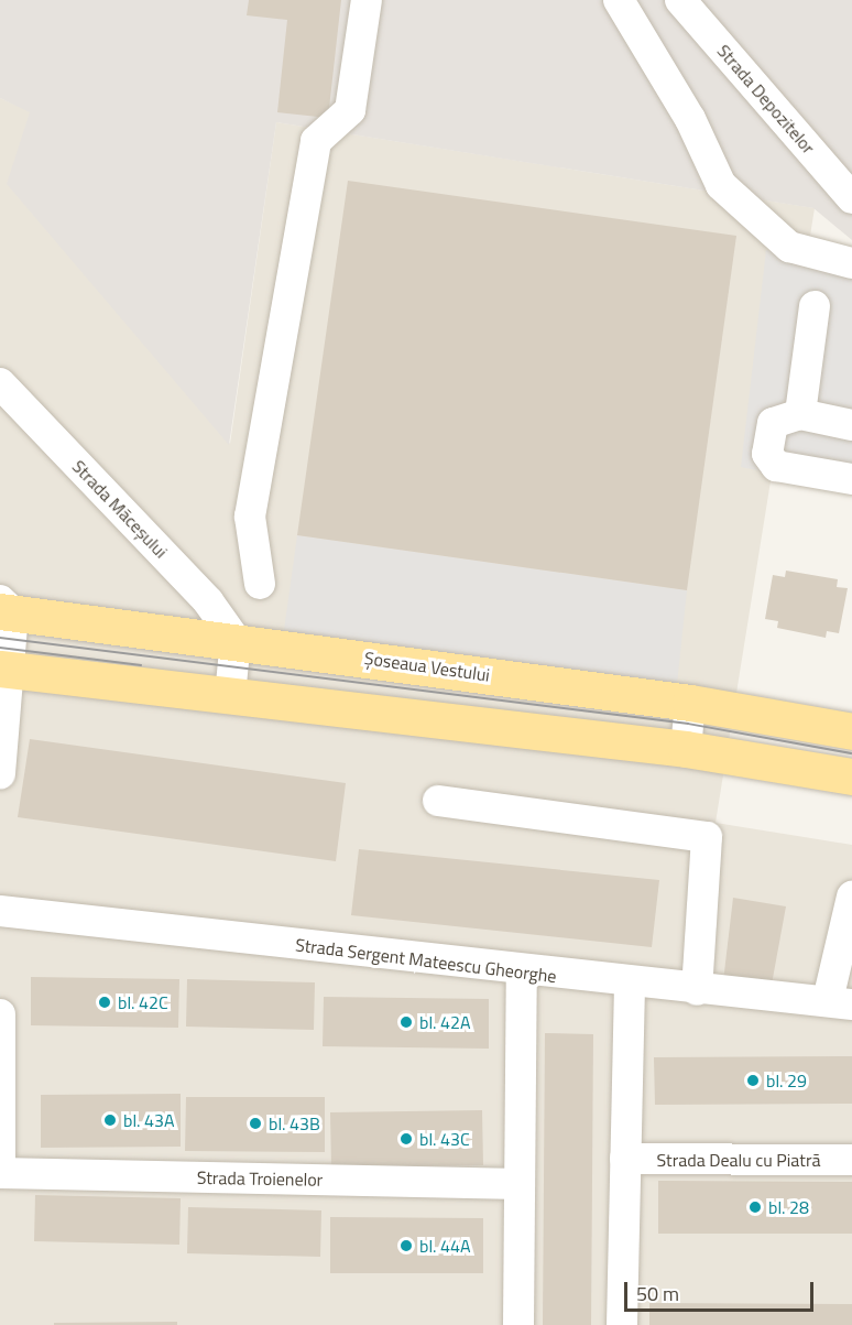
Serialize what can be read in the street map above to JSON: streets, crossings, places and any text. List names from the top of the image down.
{
  "streets": {
    "main road": ["Șoseaua Vestului"],
    "street": [
      "Strada Depozitelor",
      "Strada Măceșului",
      "Strada Sergent Mateescu Gheorghe",
      "Strada Dealu cu Piatră",
      "Strada Troienelor"
    ]
  },
  "crossings": [
    ["Strada Măceșului", "Șoseaua Vestului"]
  ],
  "places": [
    "bl. 42C",
    "bl. 42A",
    "bl. 29",
    "bl. 43A",
    "bl. 43B",
    "bl. 43C",
    "bl. 28",
    "bl. 44A"
  ],
  "scale_bar": "50 m"
}
